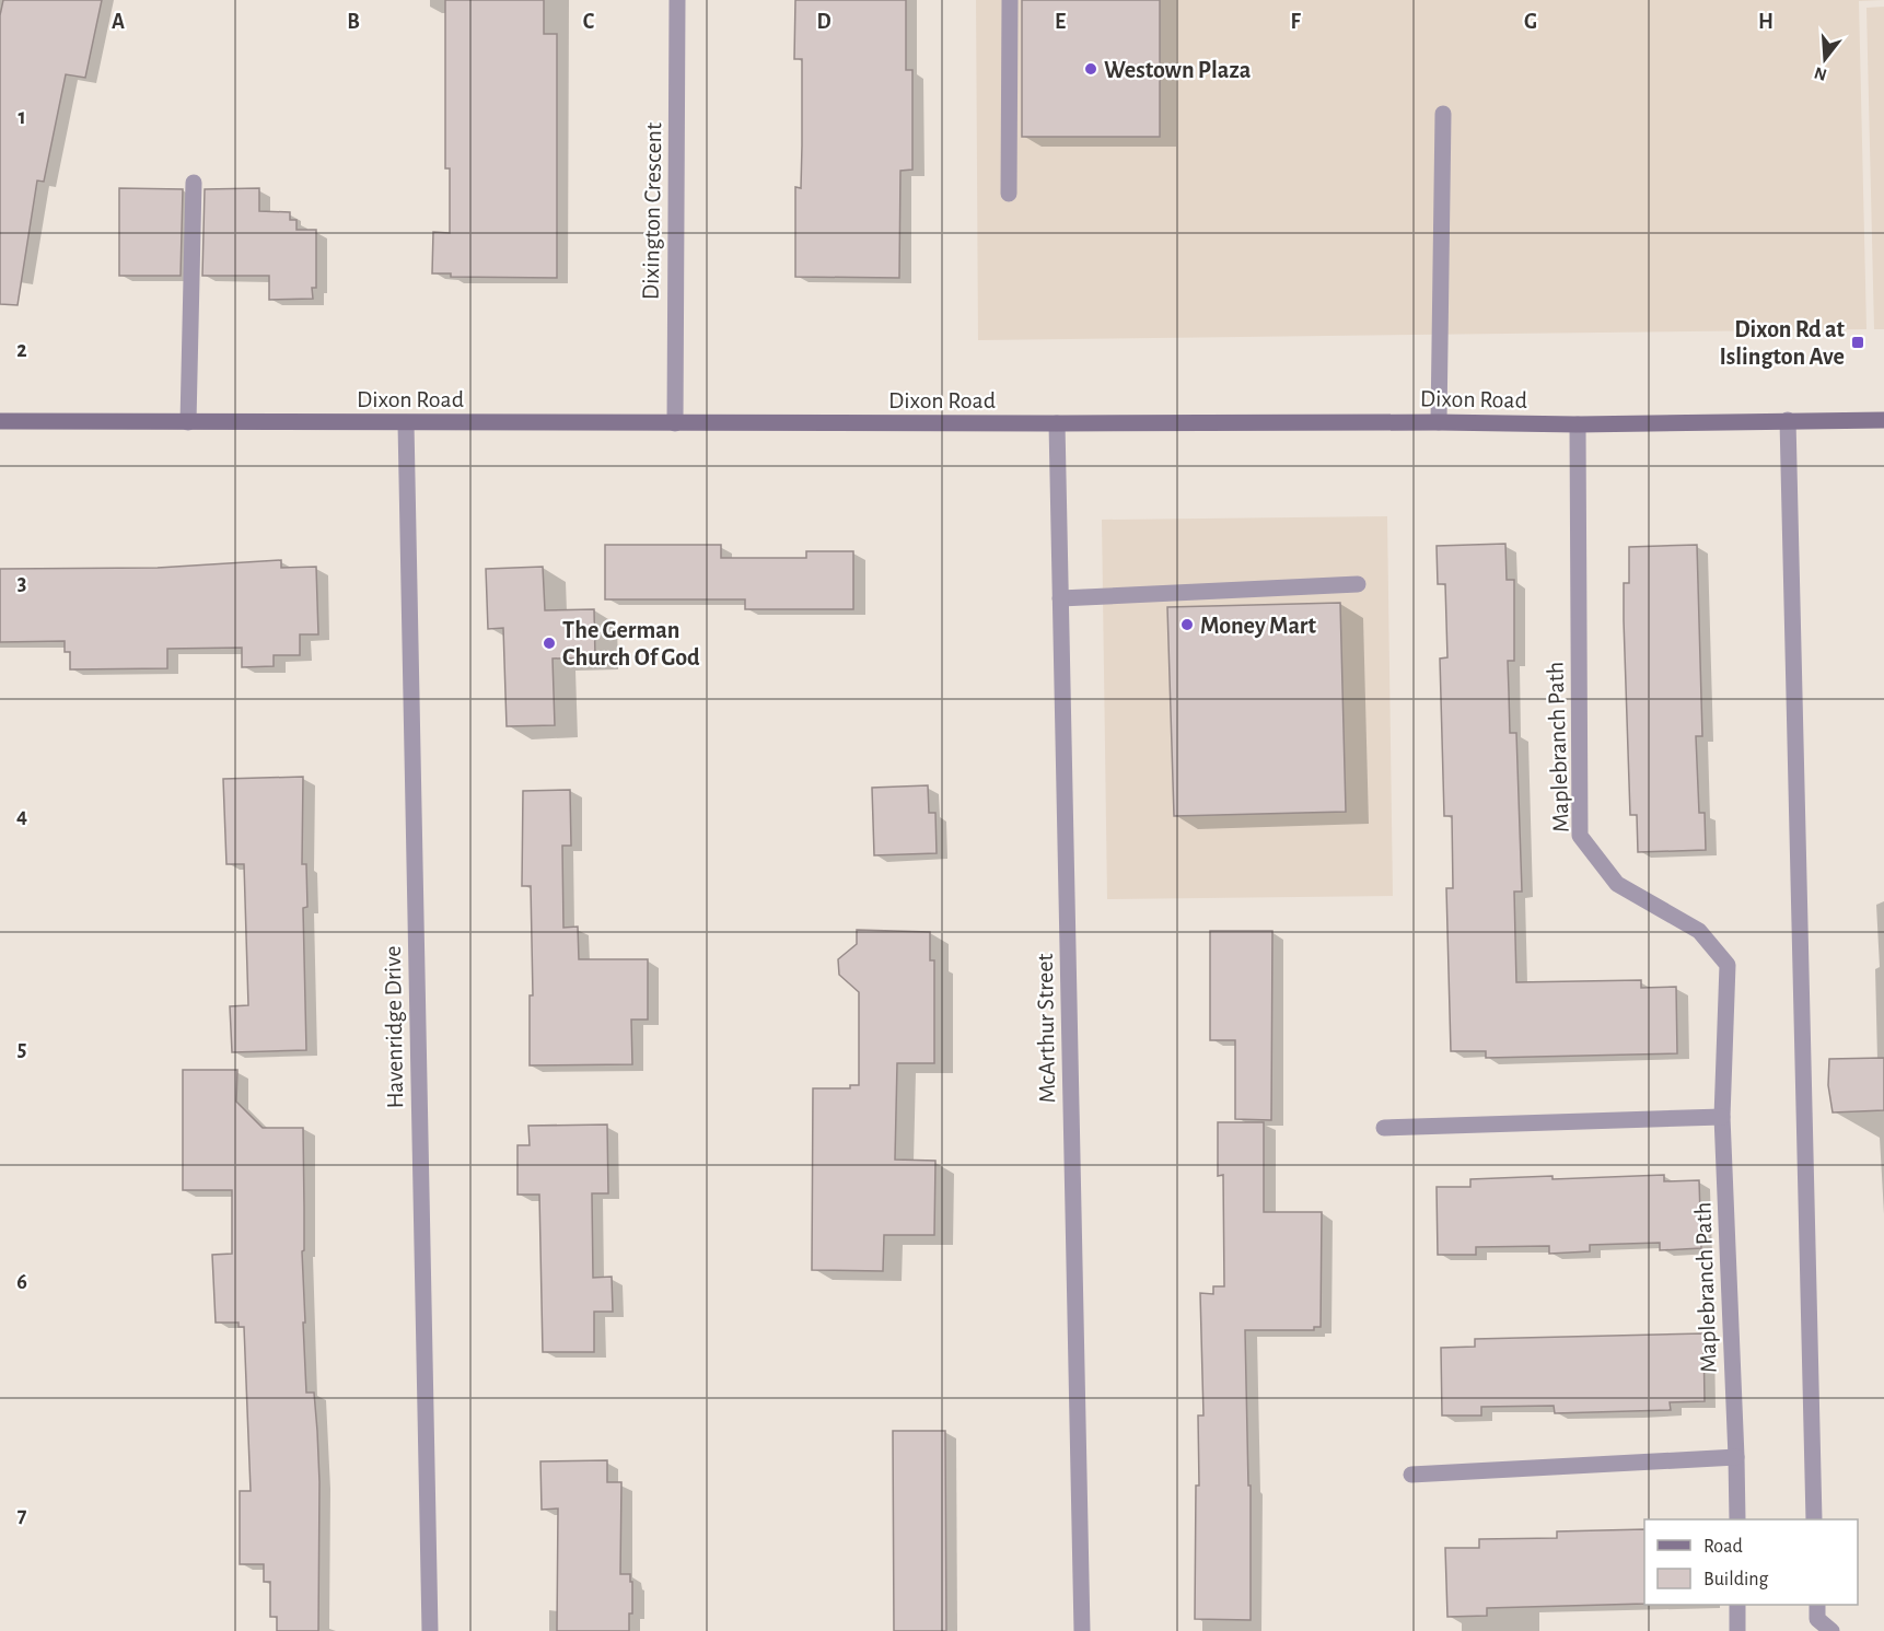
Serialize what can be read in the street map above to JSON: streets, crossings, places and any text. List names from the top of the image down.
{
  "streets": {
    "main road": ["Dixon Road"],
    "street": [
      "Dixington Crescent",
      "Maplebranch Path",
      "Havenridge Drive",
      "McArthur Street"
    ]
  },
  "crossings": [
    ["Dixington Crescent", "Dixon Road"],
    ["Dixon Road", "Maplebranch Path"],
    ["Dixon Road", "Havenridge Drive"],
    ["Dixon Road", "McArthur Street"]
  ],
  "places": {
    "other": ["Westown Plaza", "Money Mart", "The German Church Of God"],
    "transit": ["Dixon Rd at Islington Ave"]
  },
  "legend": ["Road", "Building"],
  "north": "bottom",
  "grid": {
    "columns": [
      "A",
      "B",
      "C",
      "D",
      "E",
      "F",
      "G",
      "H"
    ],
    "rows": [
      "1",
      "2",
      "3",
      "4",
      "5",
      "6",
      "7"
    ]
  }
}
